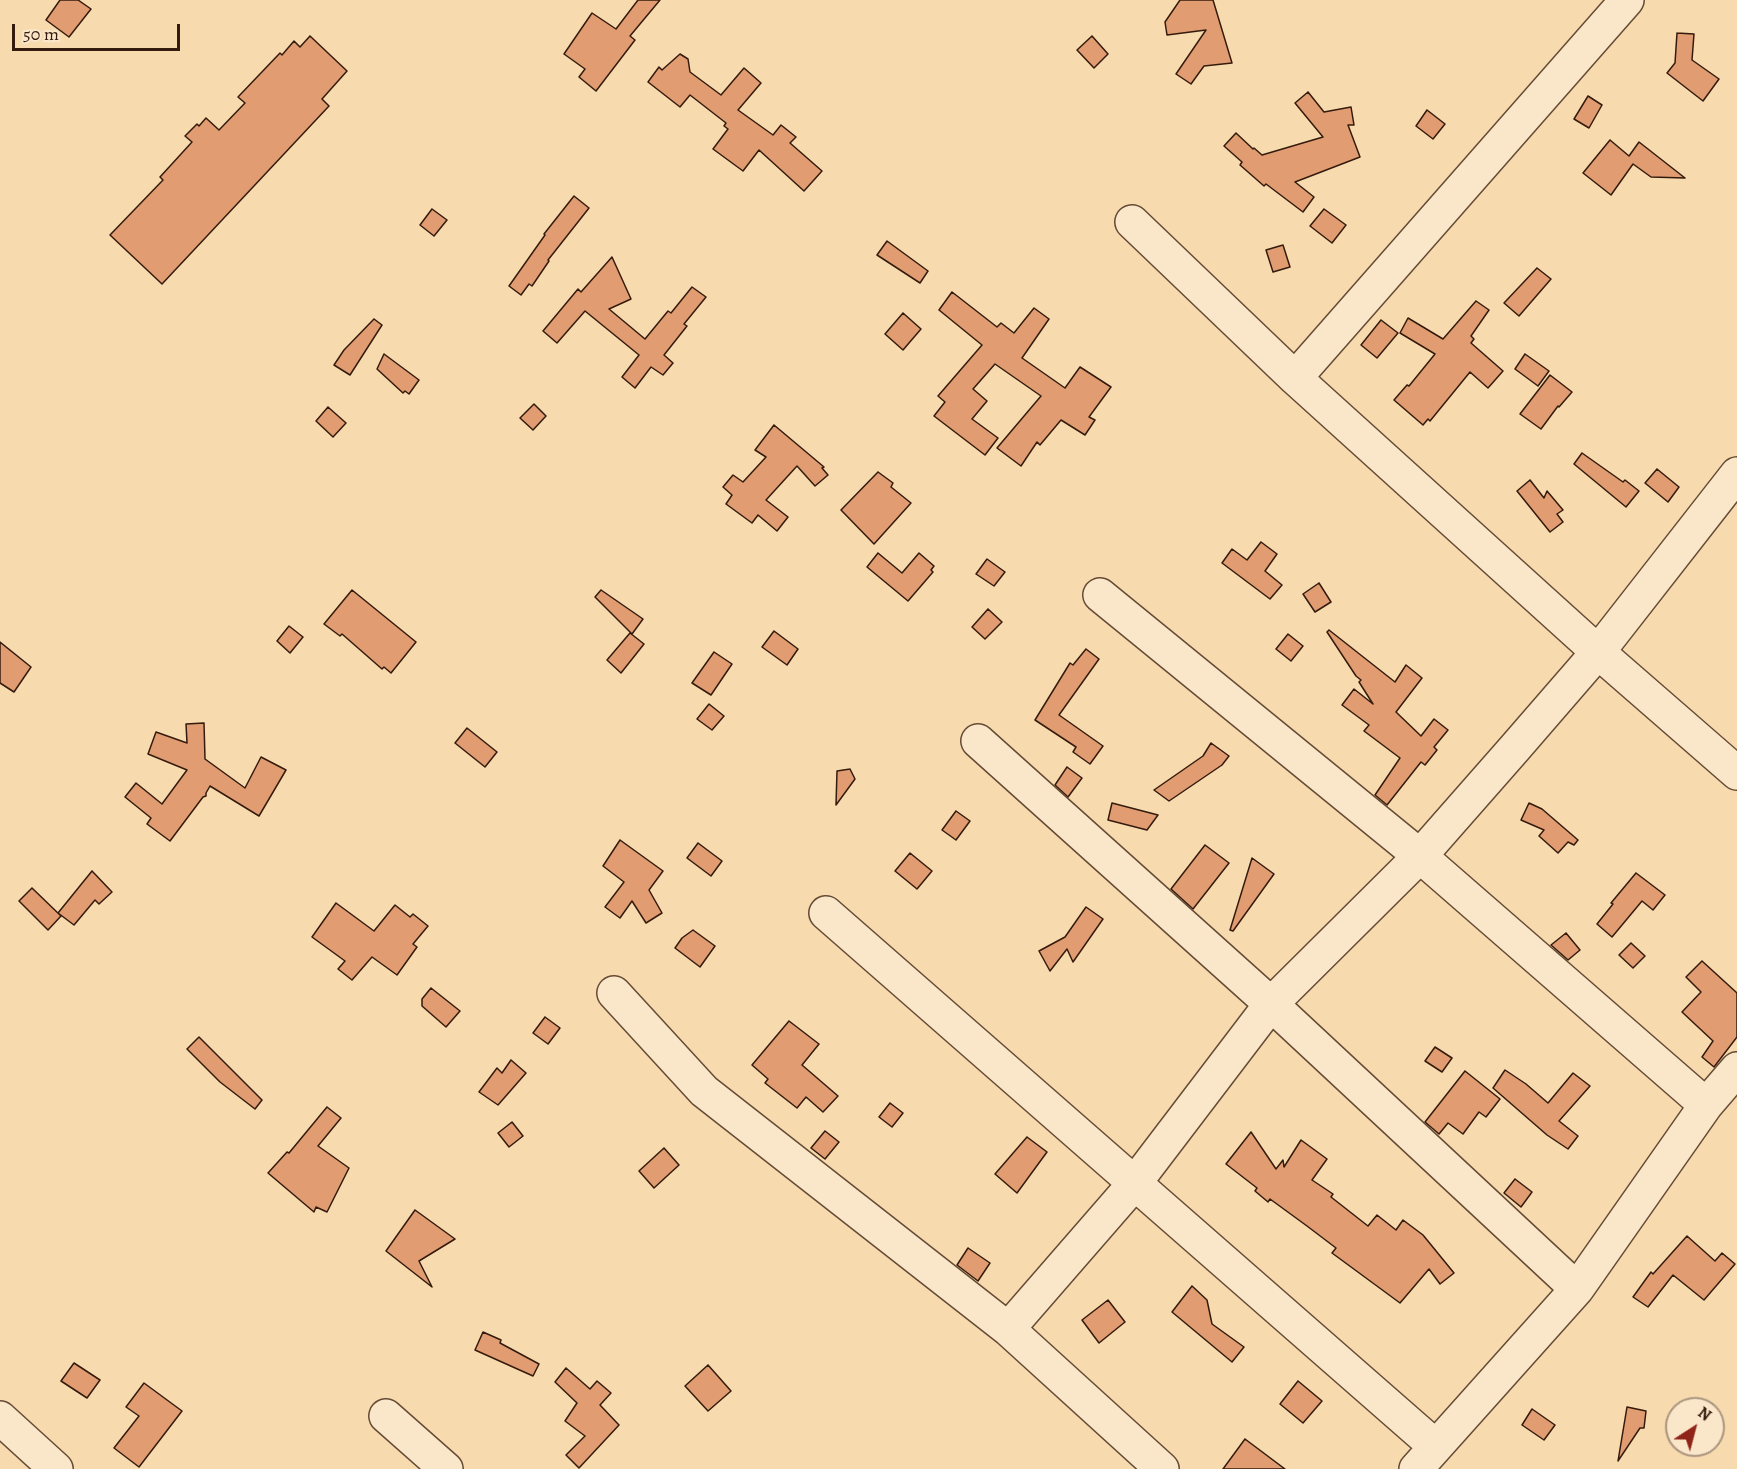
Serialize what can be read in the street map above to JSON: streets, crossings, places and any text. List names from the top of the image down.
{
  "scale_bar": "50 m",
  "north": "top right"
}
